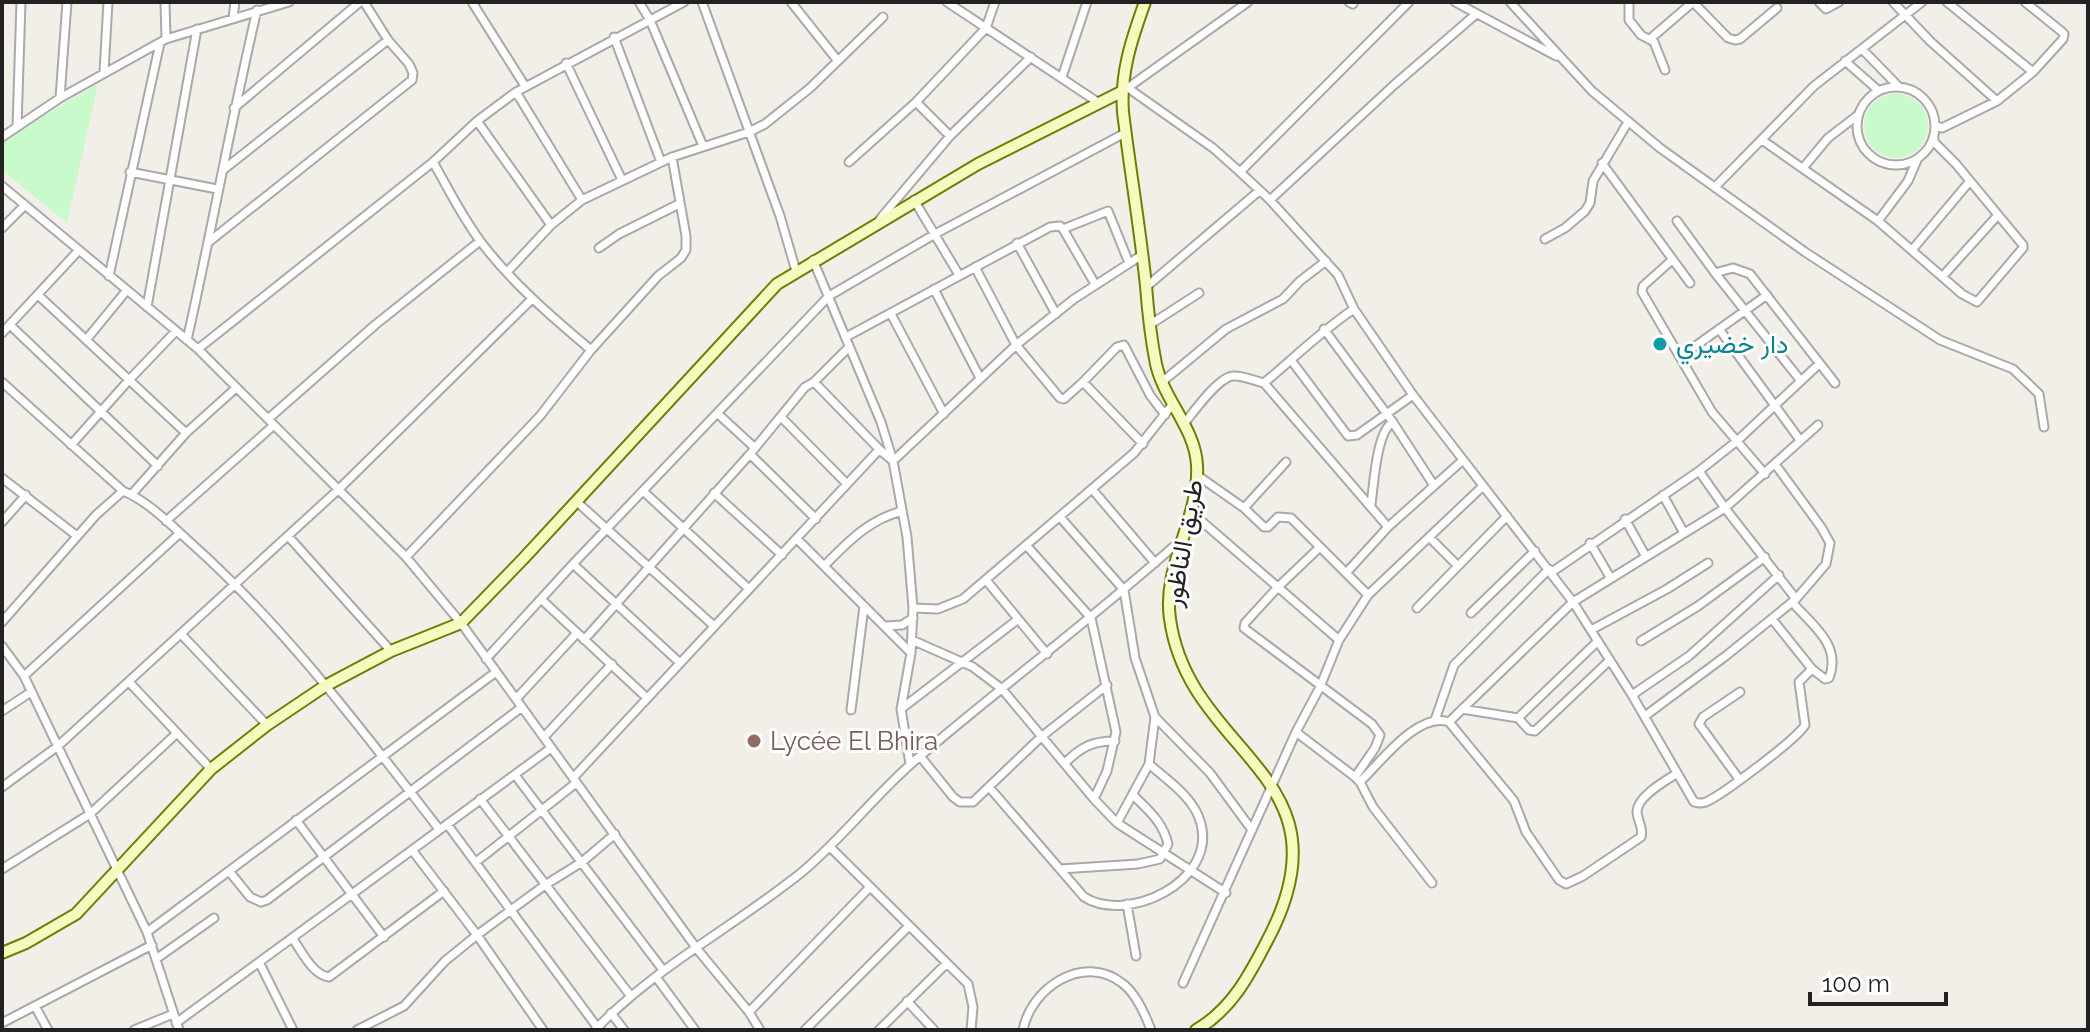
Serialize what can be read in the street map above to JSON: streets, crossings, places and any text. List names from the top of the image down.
{
  "streets": {
    "street": ["طريق الناظور"]
  },
  "places": ["دار خضيري", "Lycée El Bhira"],
  "scale_bar": "100 m"
}
